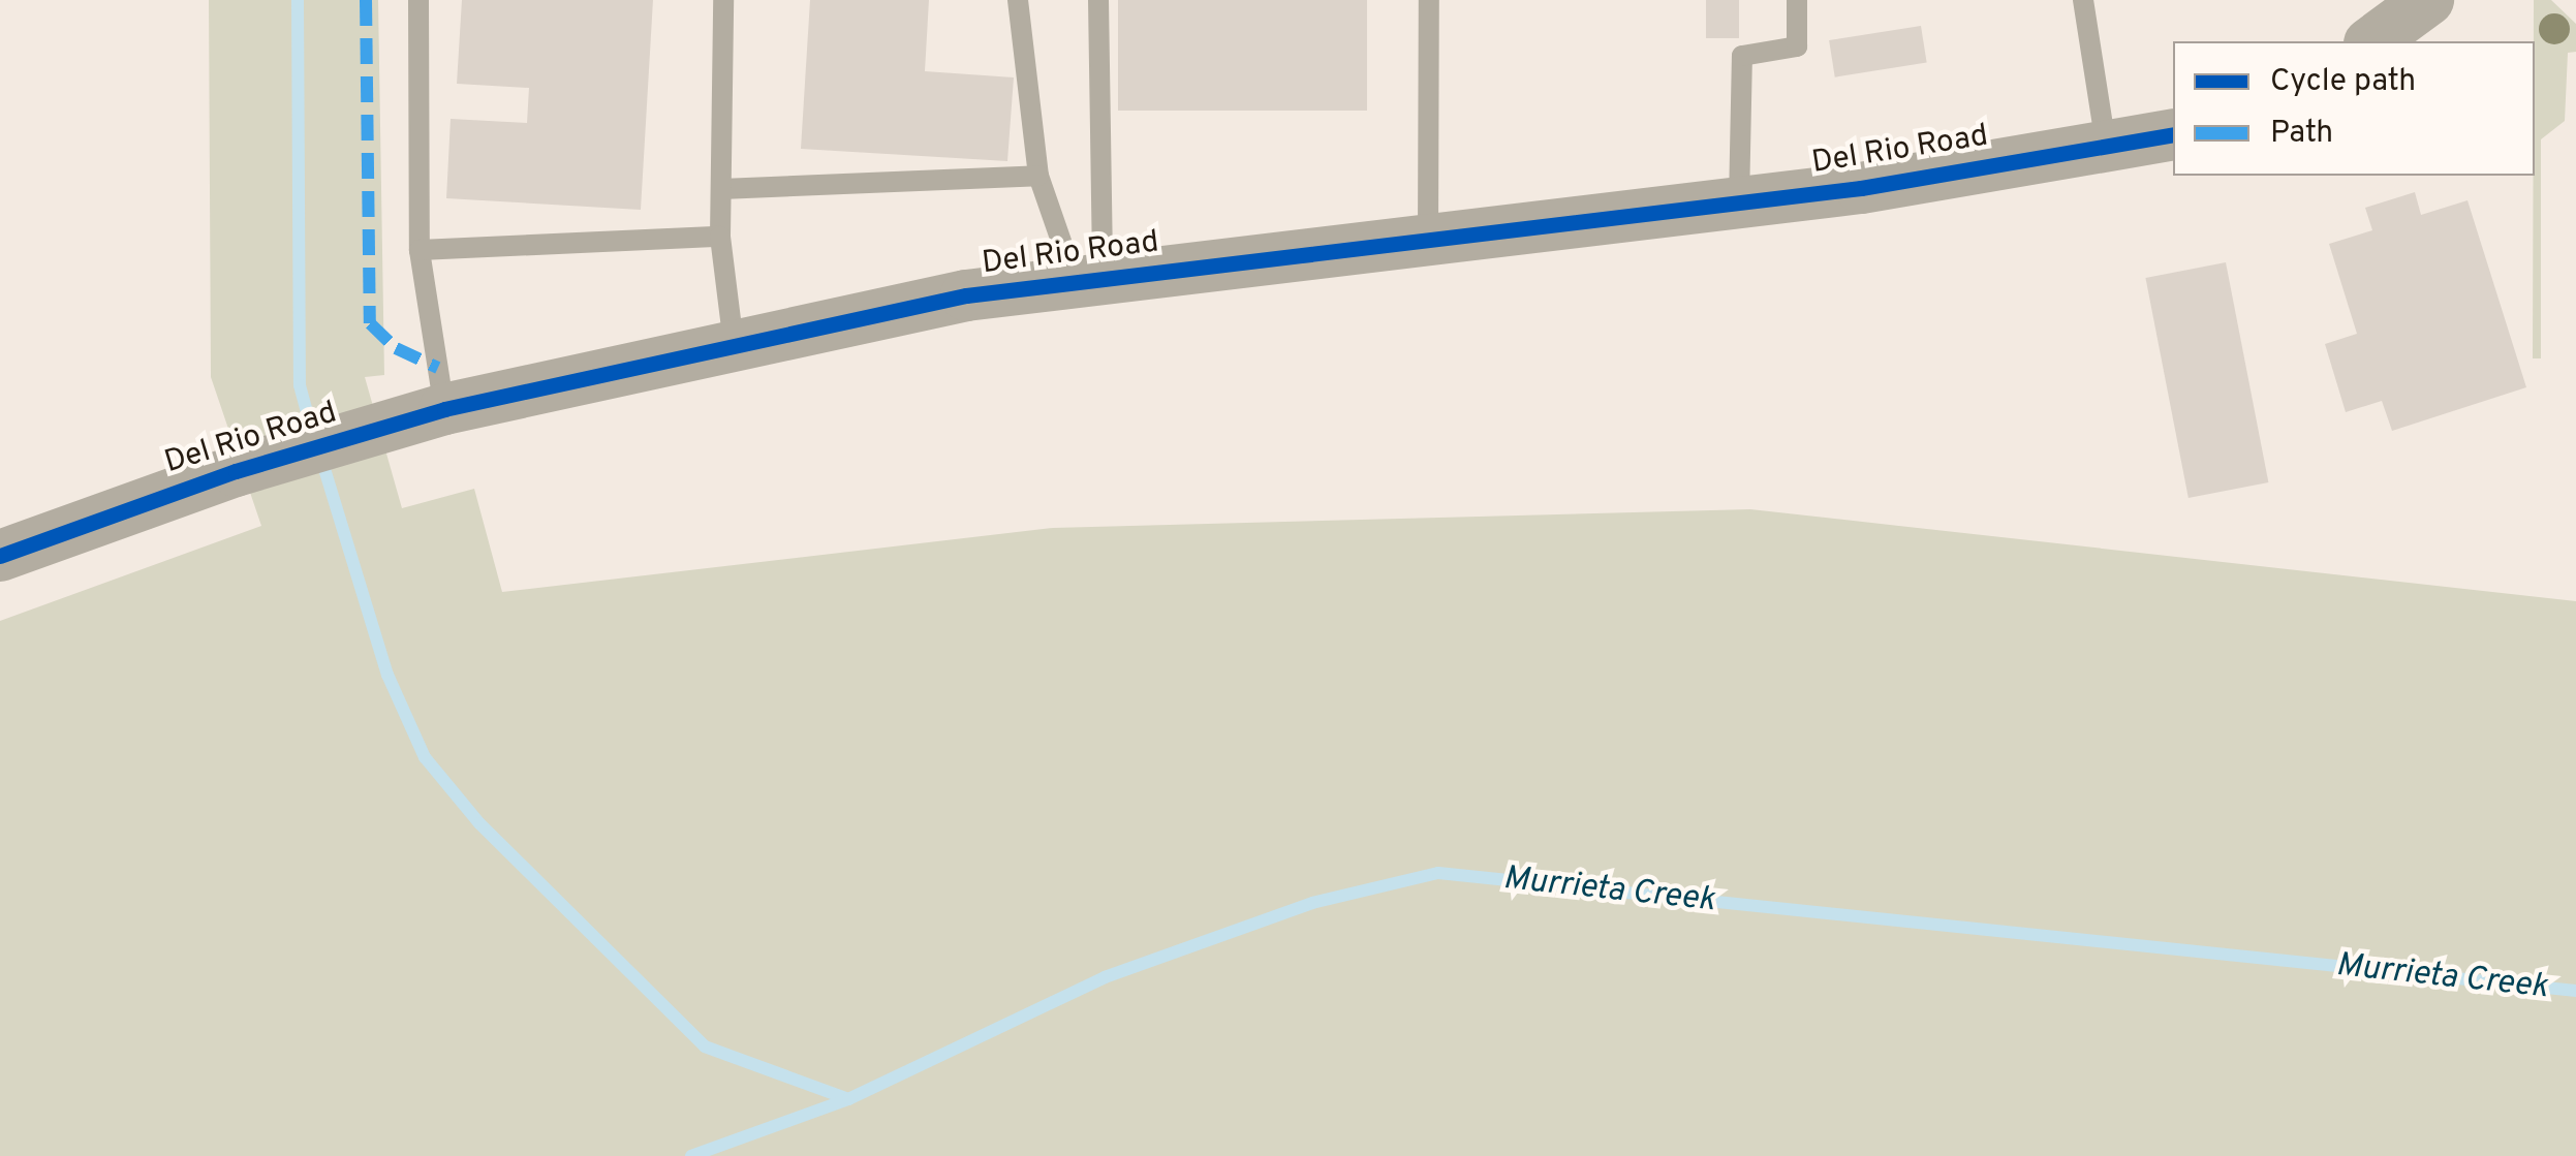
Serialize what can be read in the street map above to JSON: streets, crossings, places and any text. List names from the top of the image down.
{
  "streets": {
    "street": ["Del Rio Road"]
  },
  "water": ["Murrieta Creek"],
  "legend": ["Cycle path", "Path"]
}
